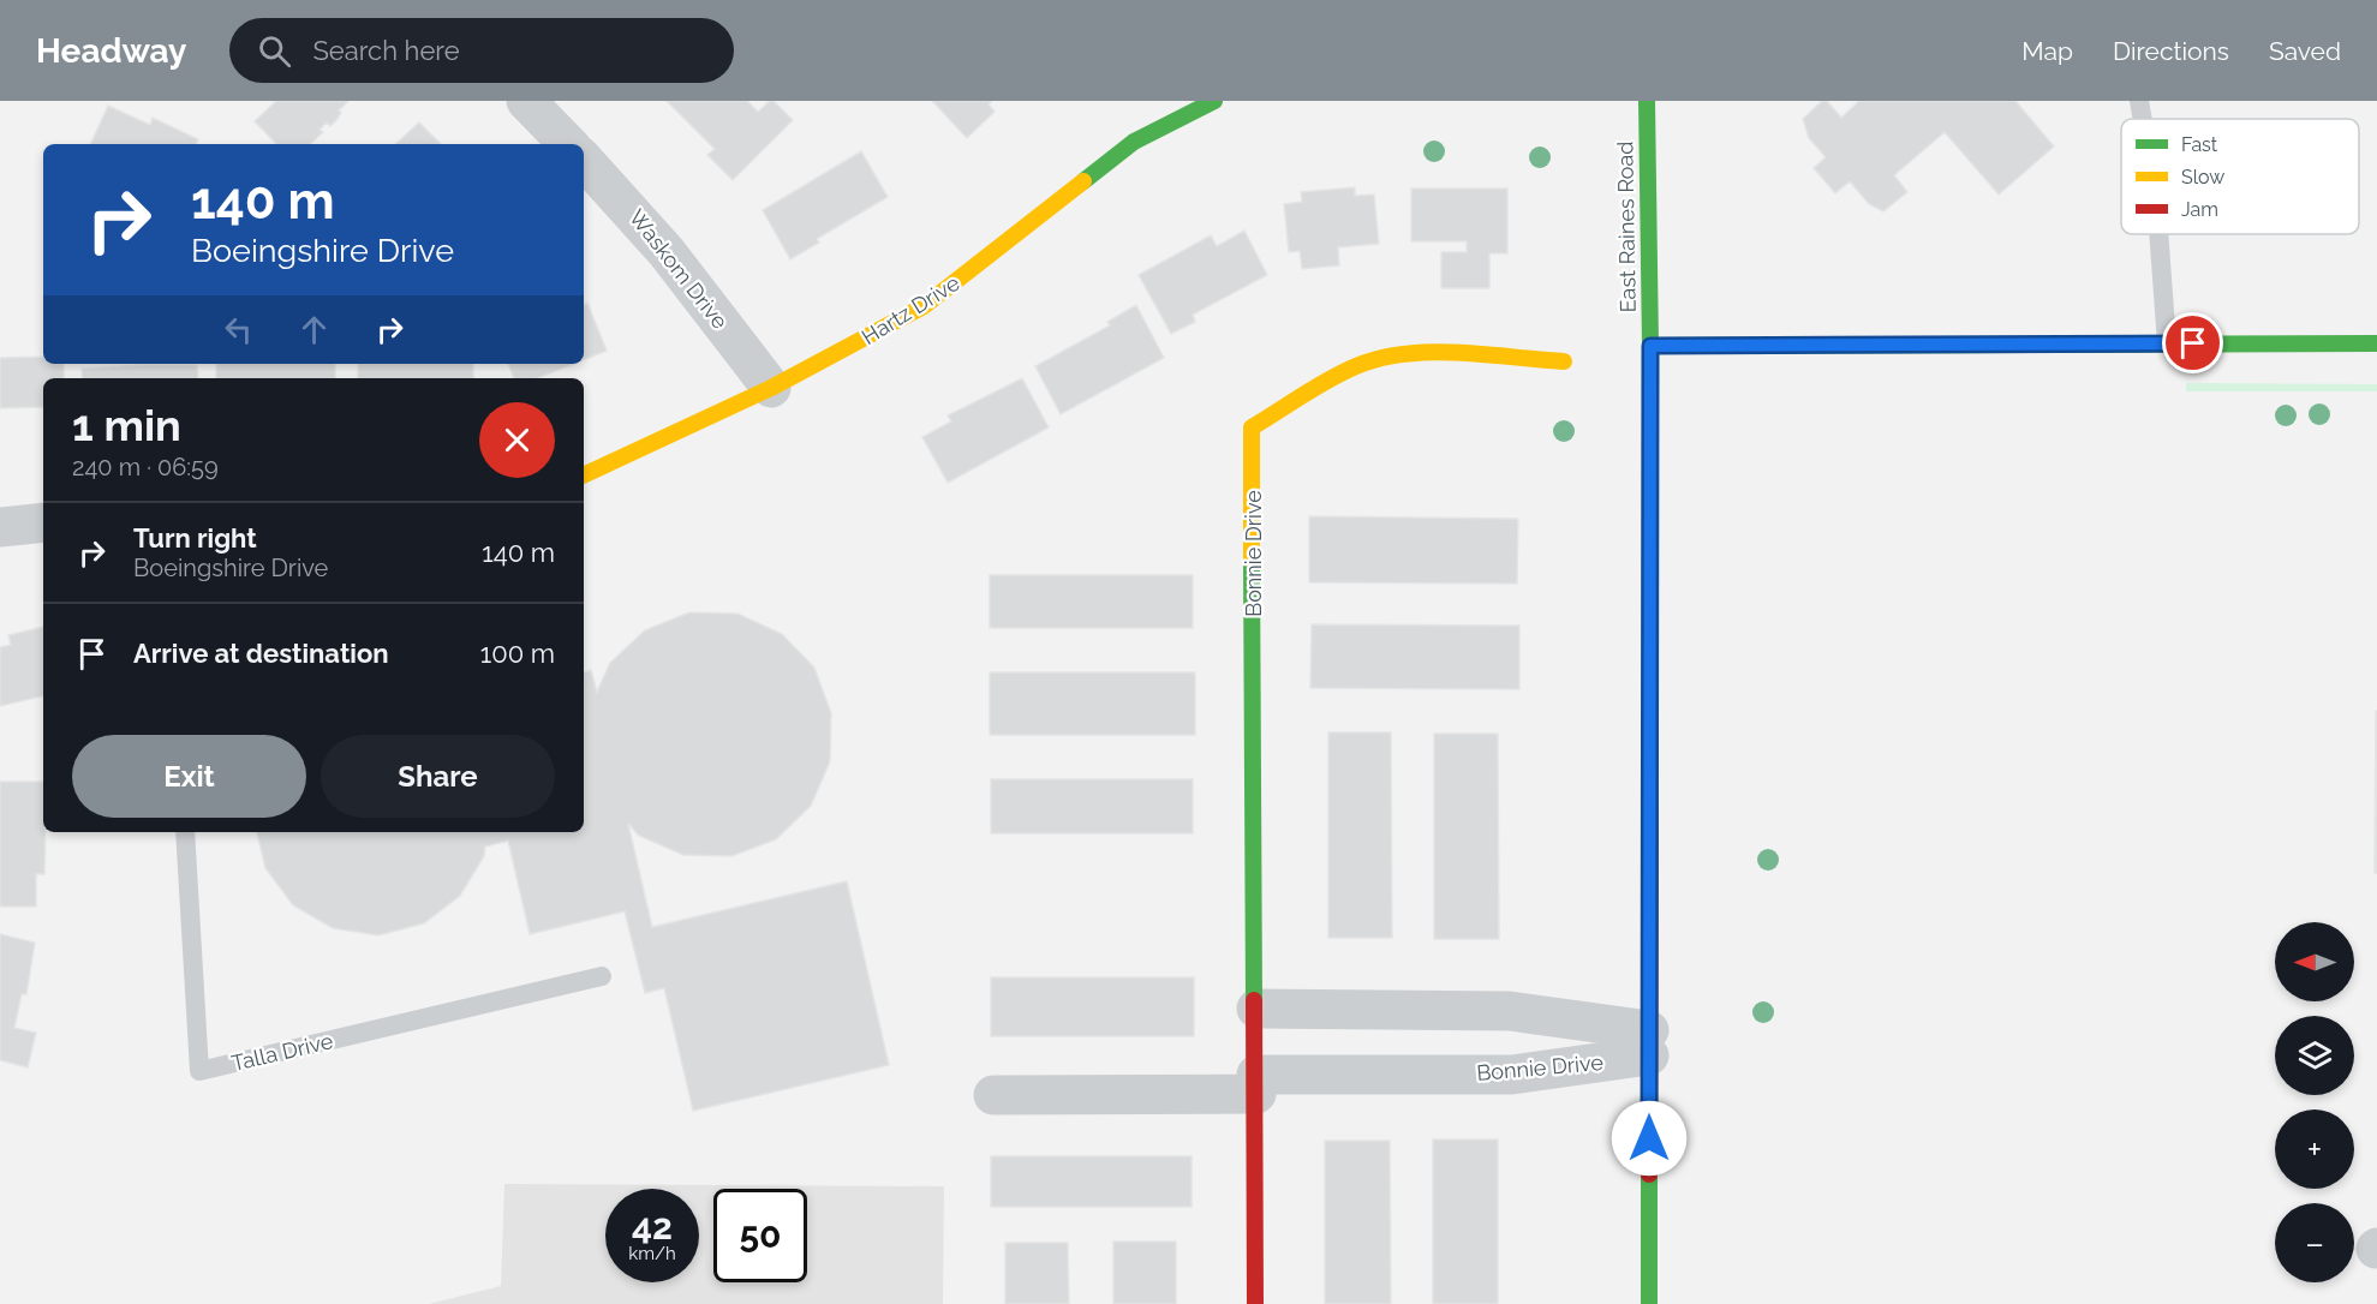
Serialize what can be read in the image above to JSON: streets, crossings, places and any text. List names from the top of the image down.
{
  "streets": {
    "street": [
      "East Raines Road",
      "Waskom Drive",
      "Hartz Drive",
      "Bonnie Drive"
    ],
    "lane": ["Talla Drive"]
  },
  "crossings": [
    ["East Raines Road", "Bonnie Drive"],
    ["Waskom Drive", "Hartz Drive"]
  ],
  "legend": ["Fast", "Slow", "Jam"],
  "north": "left",
  "page": {
    "header": "Headway",
    "search": "Search here",
    "nav": ["Map", "Directions", "Saved"],
    "turn": ["140 m", "Boeingshire Drive"],
    "heading": ["1 min", "240 m · 06:59"],
    "list": [
      {
        "name": "Turn right",
        "note": "Boeingshire Drive",
        "value": "140 m"
      },
      {
        "name": "Arrive at destination",
        "value": "100 m"
      }
    ],
    "buttons": ["Exit", "Share"],
    "map_buttons": ["+", "−"],
    "speed": "42 km/h",
    "limit": "50"
  }
}
